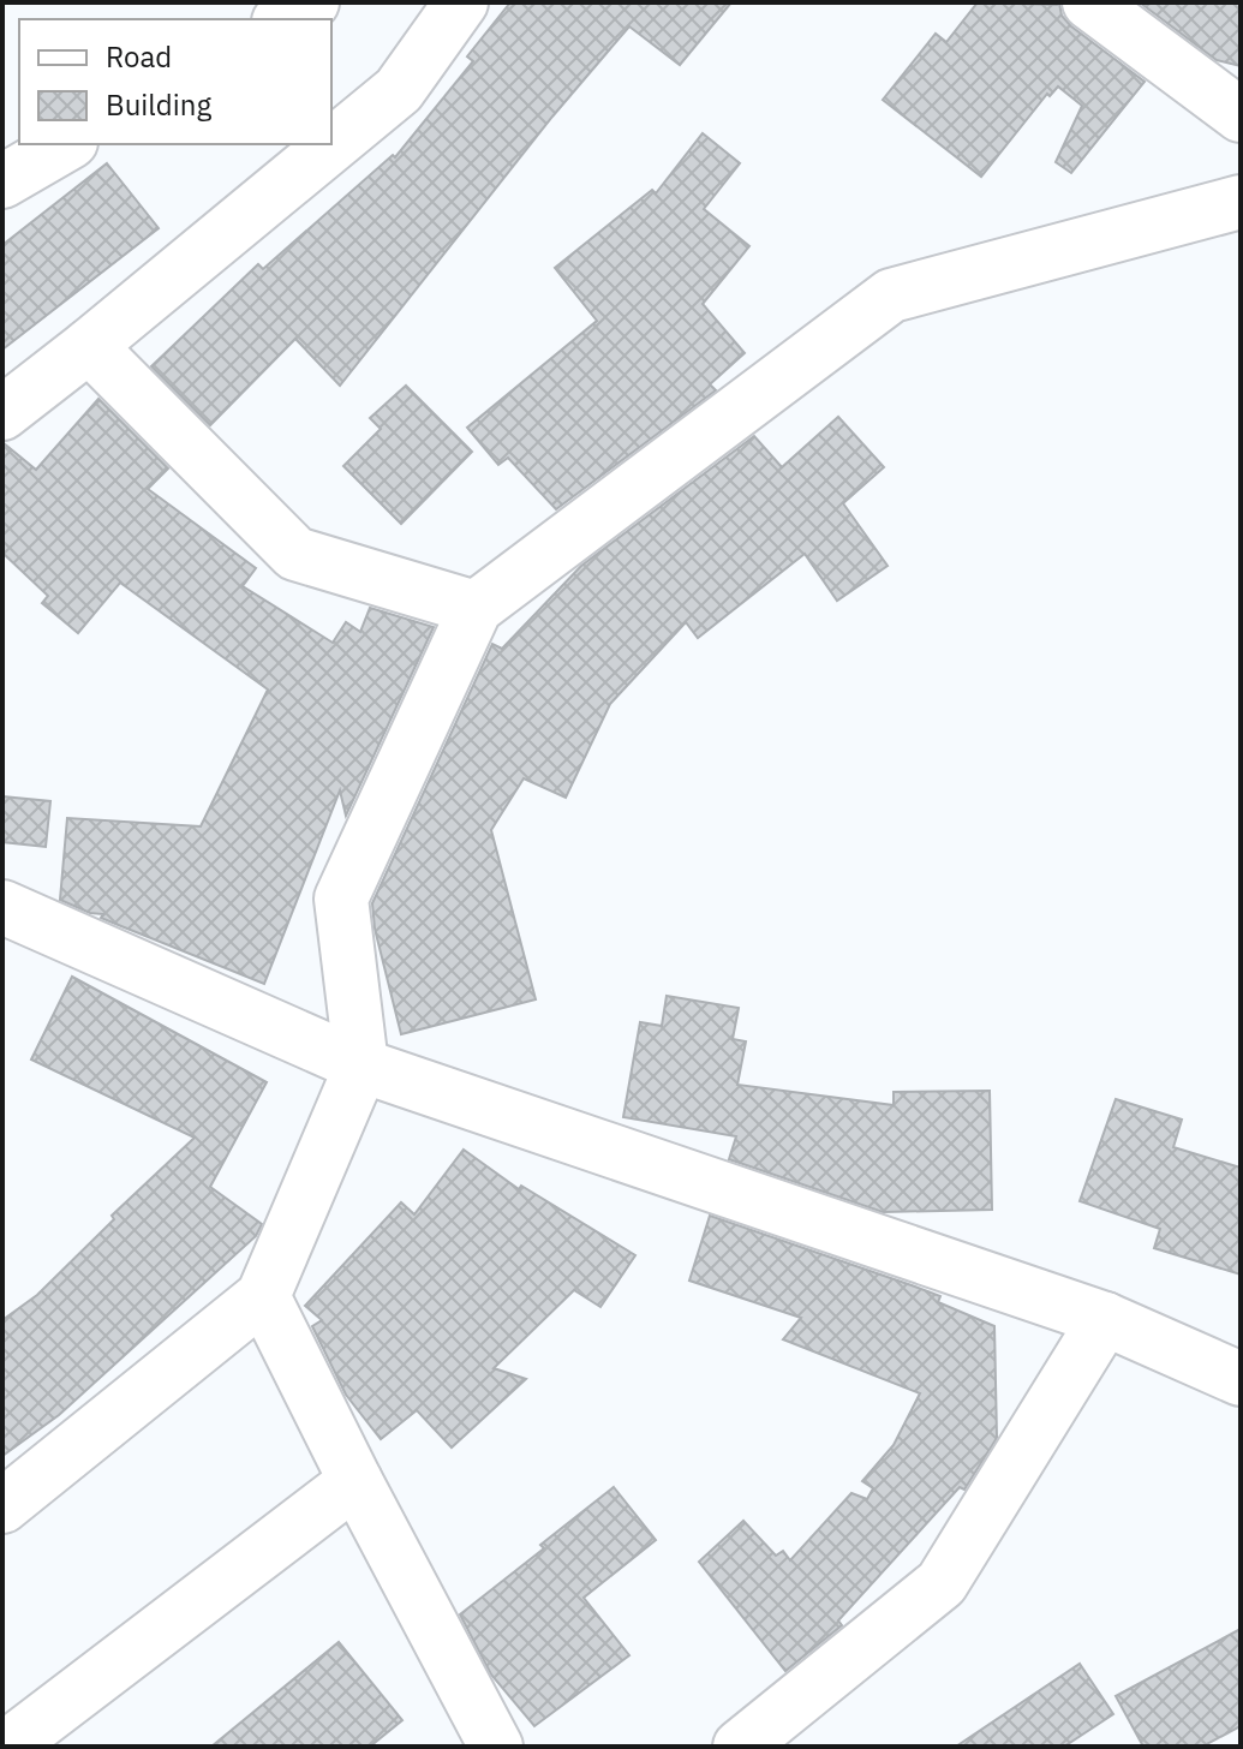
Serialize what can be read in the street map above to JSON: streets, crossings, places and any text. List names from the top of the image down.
{
  "legend": ["Road", "Building"]
}
